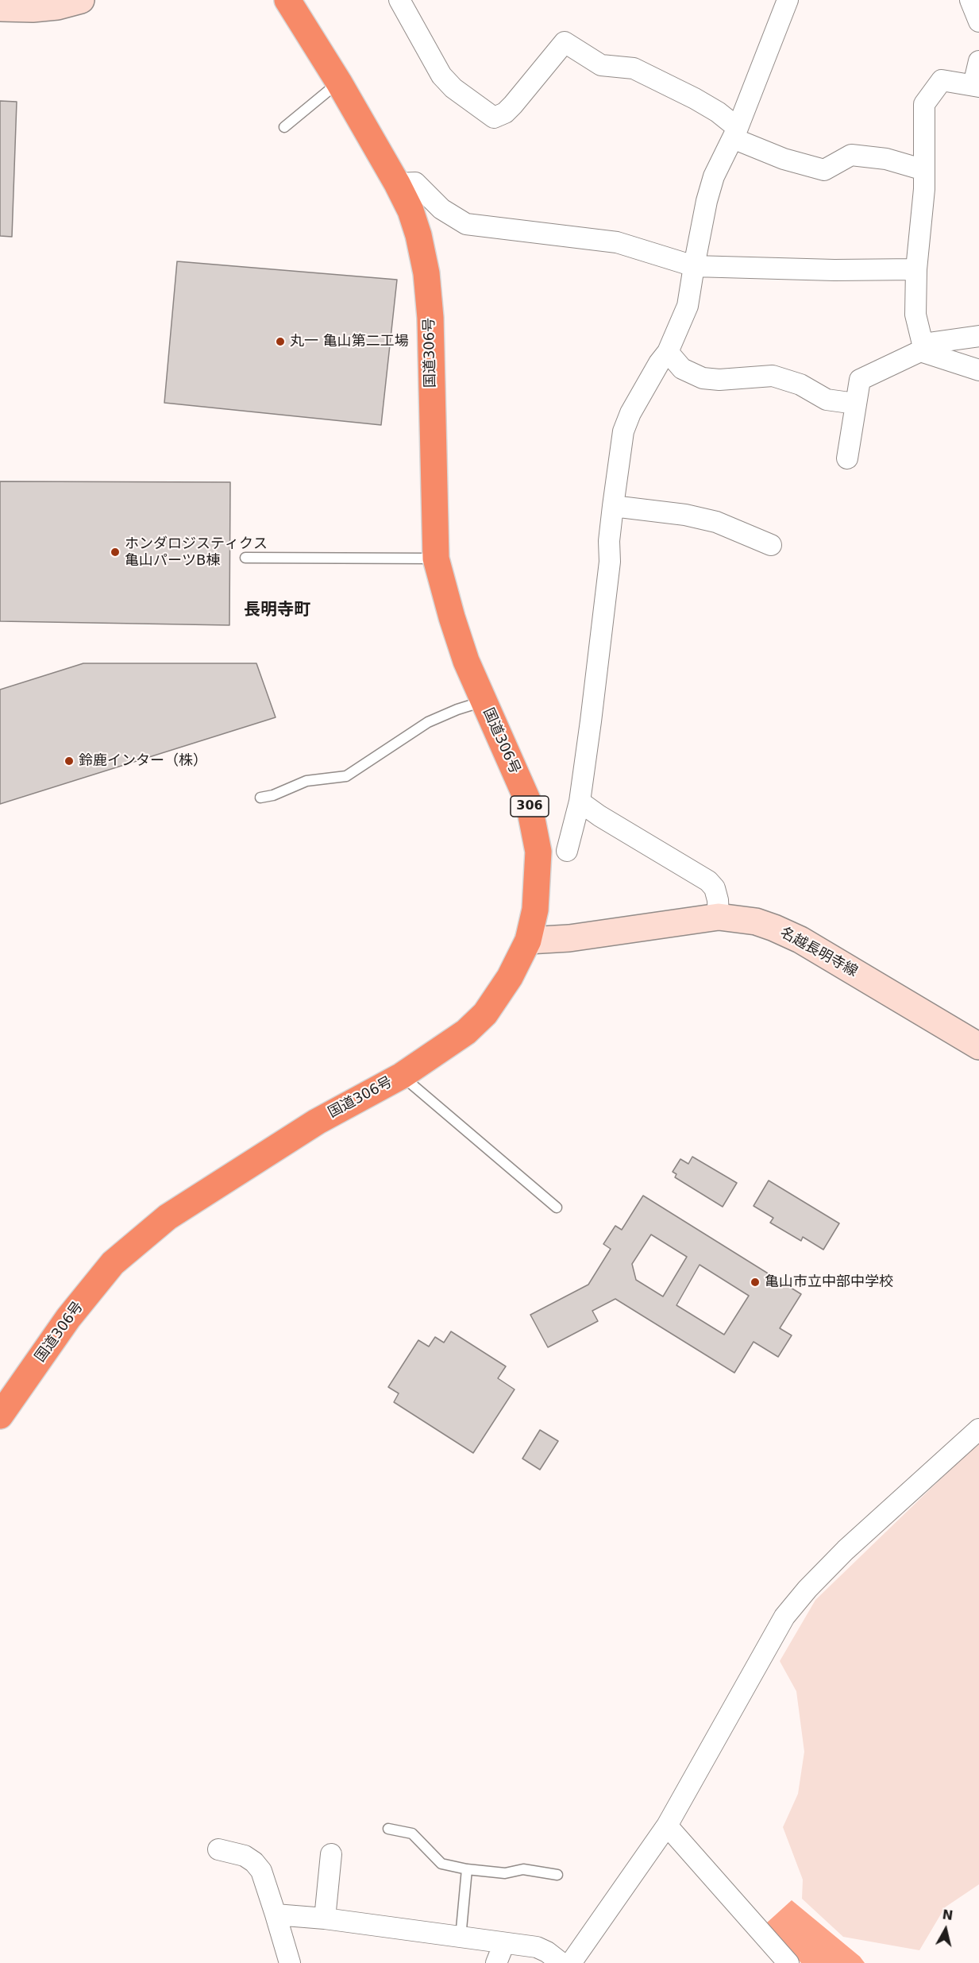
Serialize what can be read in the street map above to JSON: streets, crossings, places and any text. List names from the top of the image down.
{
  "streets": {
    "highway": ["国道306号", "306"],
    "main road": ["名越長明寺線"]
  },
  "crossings": [
    ["国道306号", "名越長明寺線"]
  ],
  "districts": ["長明寺町"],
  "places": [
    "丸一 亀山第二工場",
    "ホンダロジスティクス 亀山パーツB棟",
    "鈴鹿インター（株）",
    "亀山市立中部中学校"
  ],
  "north": "top"
}
